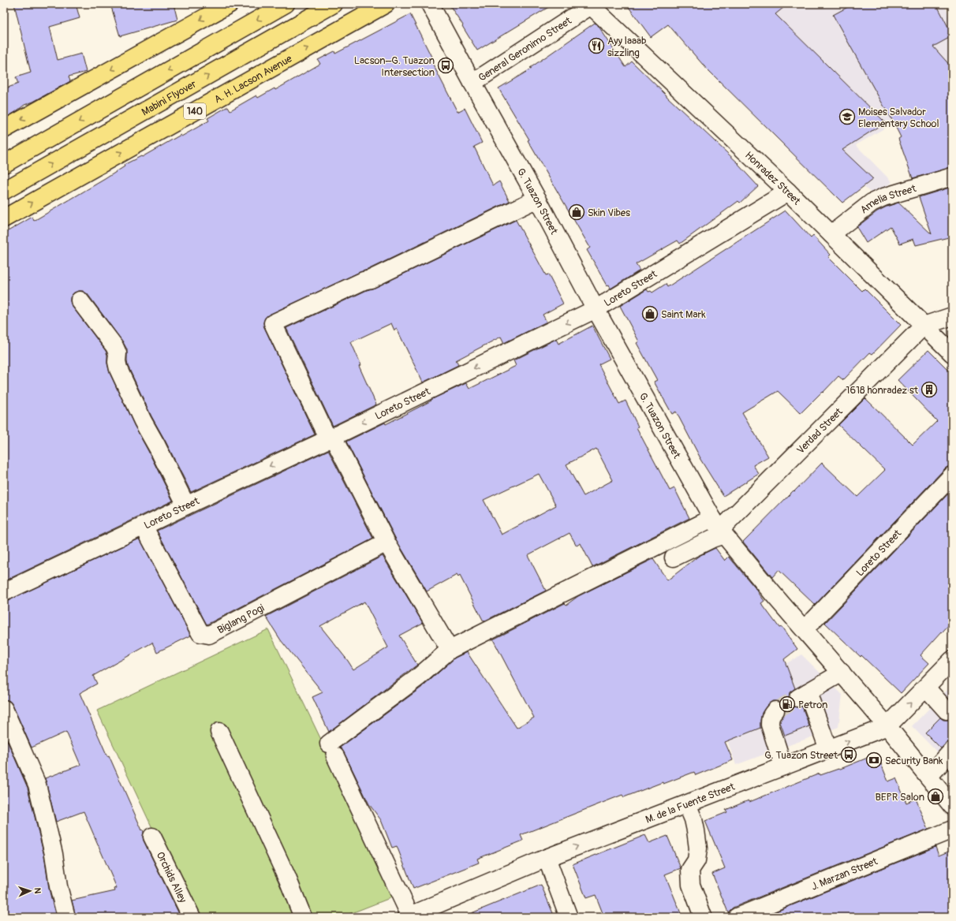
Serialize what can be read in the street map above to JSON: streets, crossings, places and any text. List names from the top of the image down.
{
  "streets": {
    "main road": ["A. H. Lacson Avenue", "Mabini Flyover", "140"],
    "street": [
      "General Geronimo Street",
      "Honradez Street",
      "Amelia Street",
      "G. Tuazon Street",
      "Loreto Street",
      "Verdad Street",
      "Biglang Pogi",
      "M. de la Fuente Street",
      "J. Marzan Street",
      "Orchids Alley"
    ]
  },
  "crossings": [
    ["General Geronimo Street", "Honradez Street"],
    ["General Geronimo Street", "G. Tuazon Street"],
    ["Honradez Street", "Amelia Street"],
    ["Honradez Street", "Loreto Street"],
    ["Honradez Street", "Verdad Street"],
    ["G. Tuazon Street", "Loreto Street"],
    ["G. Tuazon Street", "Verdad Street"],
    ["G. Tuazon Street", "M. de la Fuente Street"],
    ["Loreto Street", "Biglang Pogi"]
  ],
  "one_way": ["Loreto Street", "M. de la Fuente Street"],
  "places": {
    "restaurant": ["Ayy laaab sizzling"],
    "bus stop": ["Lacson–G. Tuazon Intersection", "G. Tuazon Street"],
    "school or university": ["Moises Salvador Elementary School"],
    "shop": ["Skin Vibes", "Saint Mark", "BEPR Salon"],
    "building": ["1618 honradez st"],
    "fuel station": ["Petron"],
    "bank": ["Security Bank"]
  },
  "north": "right"
}
